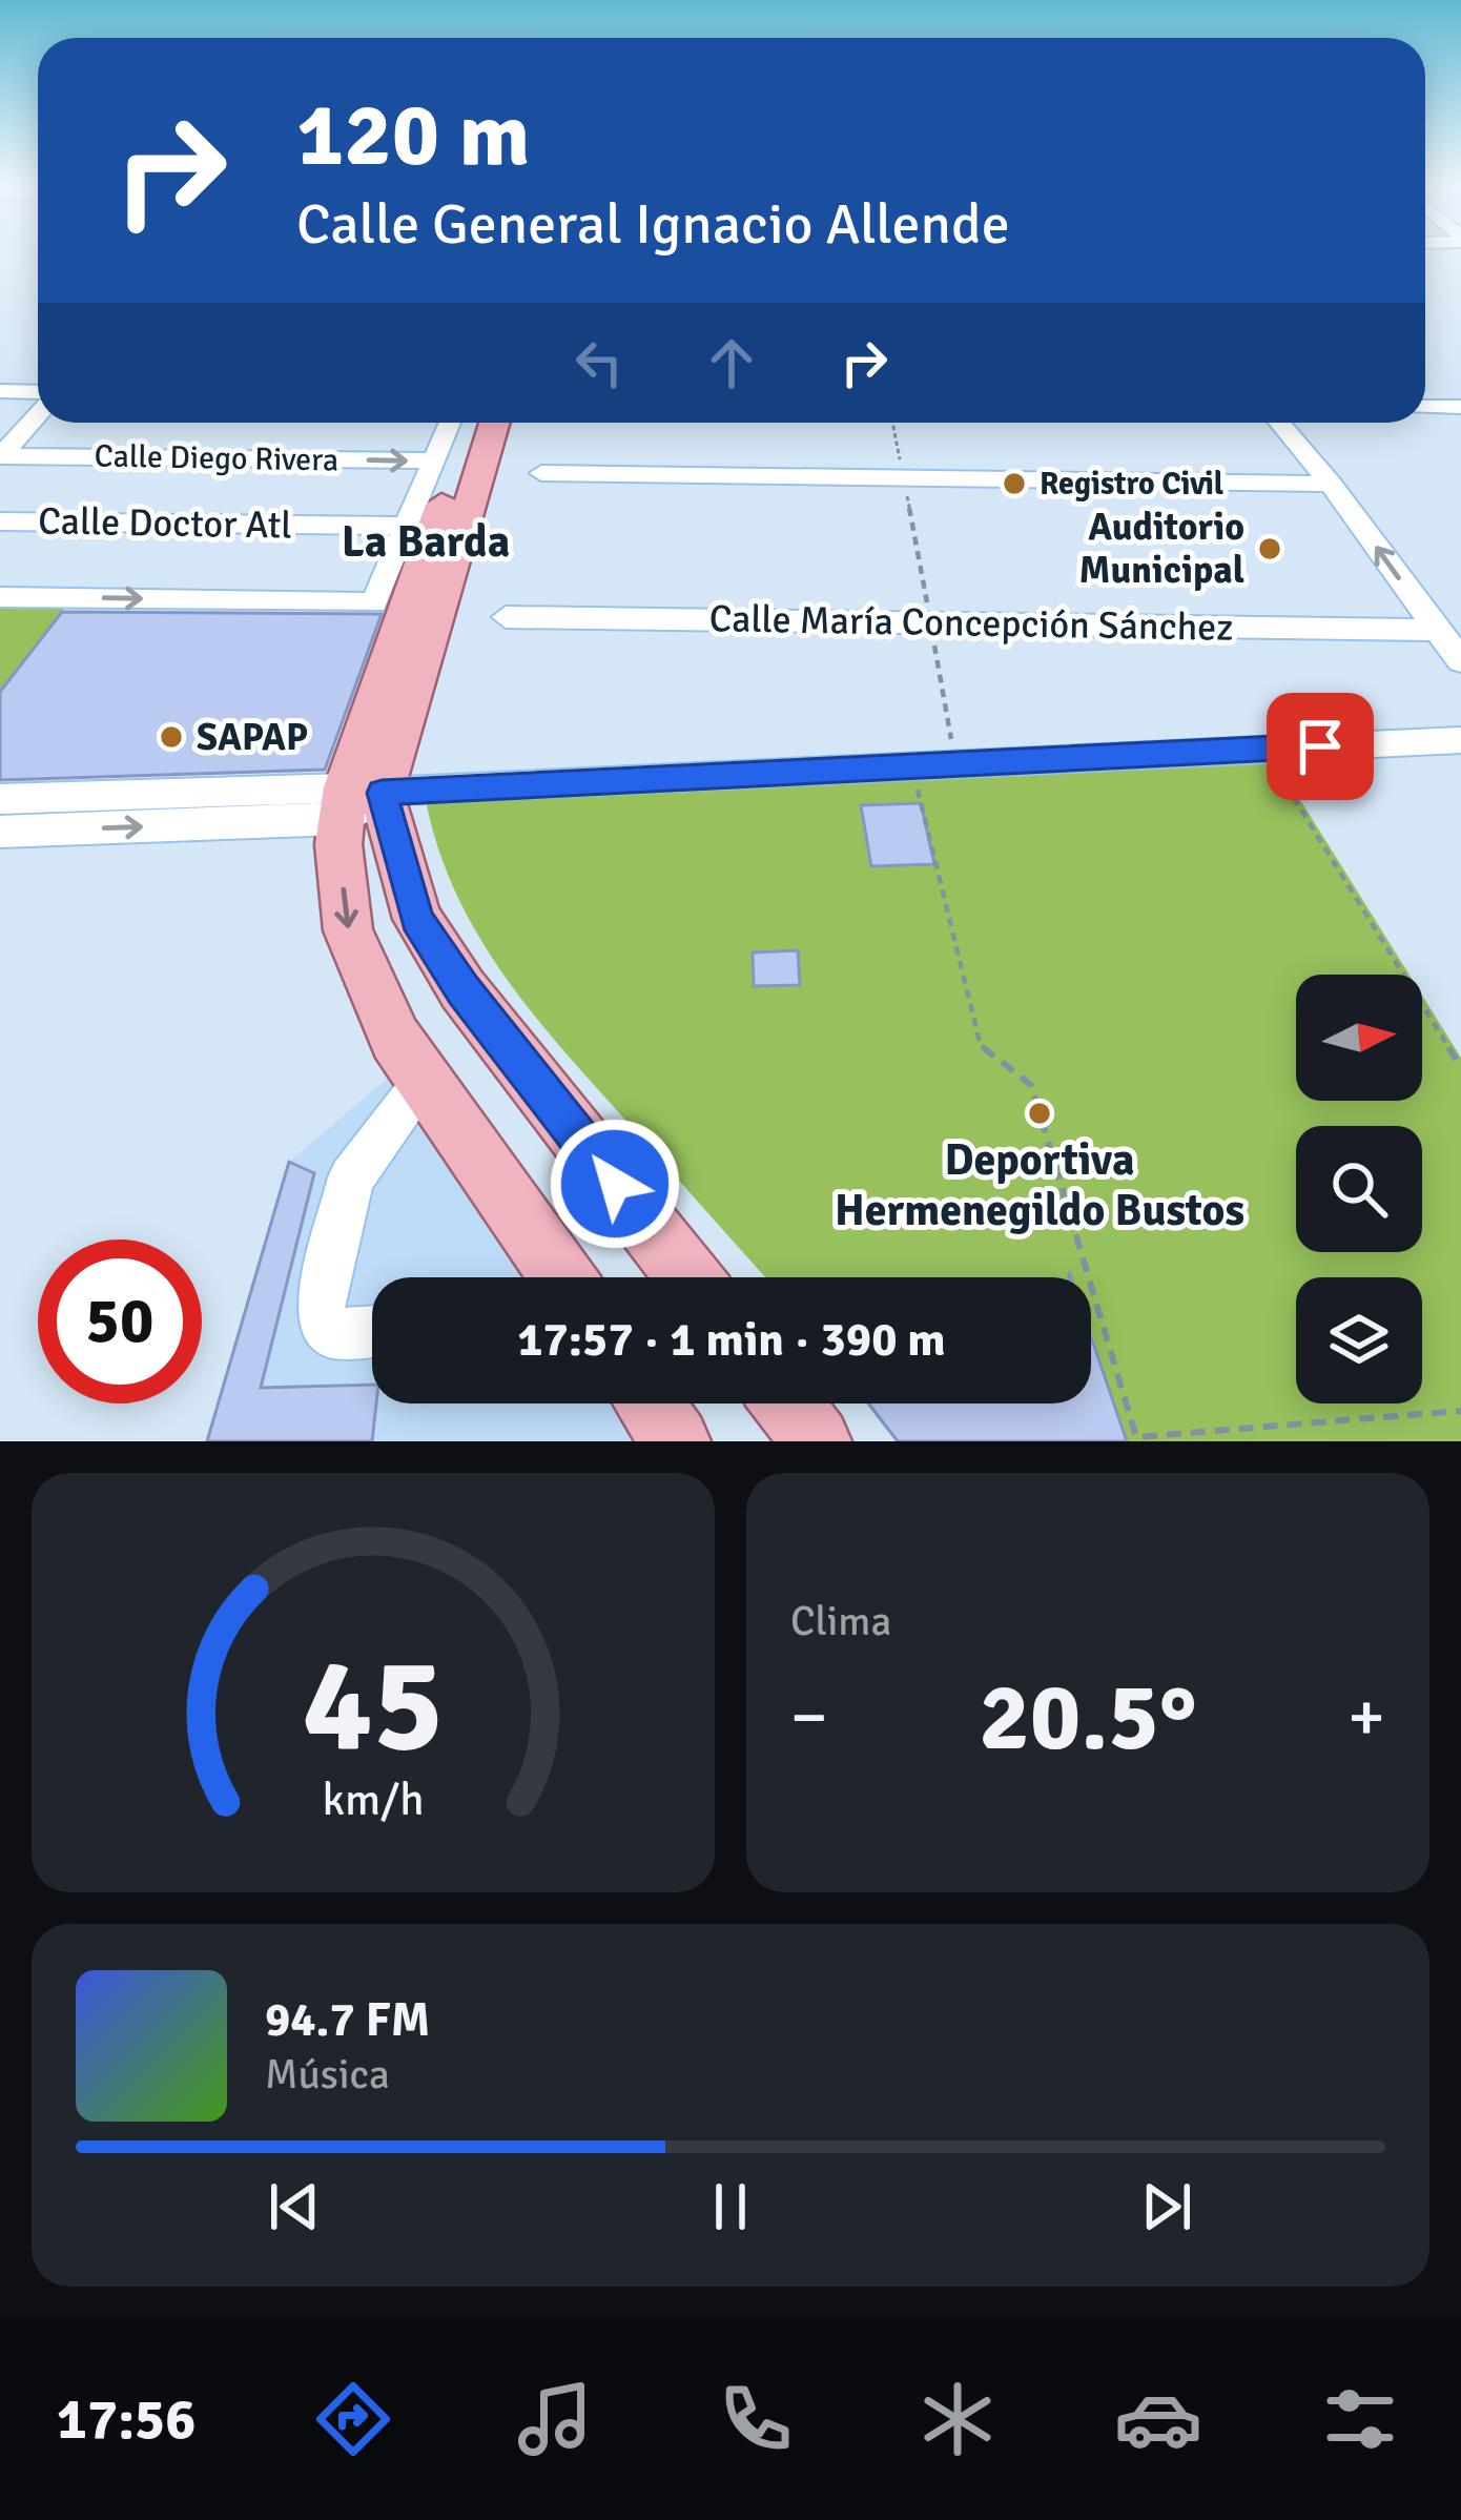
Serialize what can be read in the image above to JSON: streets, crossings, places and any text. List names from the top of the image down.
{
  "streets": {
    "street": ["Calle Diego Rivera", "Calle Doctor Atl", "Calle María Concepción Sánchez"]
  },
  "one_way": ["Calle Diego Rivera"],
  "districts": ["La Barda"],
  "places": [
    "Registro Civil",
    "Auditorio Municipal",
    "SAPAP",
    "Deportiva Hermenegildo Bustos"
  ],
  "north": "right",
  "page": {
    "turn": ["120 m", "Calle General Ignacio Allende"],
    "limit": "50",
    "trip": "17:57 · 1 min · 390 m",
    "tile": "Clima",
    "heat": ["−", "20.5°", "+"],
    "song": ["94.7 FM", "Música"],
    "tabs": "17:56",
    "gauge": ["45", "km/h"]
  }
}
